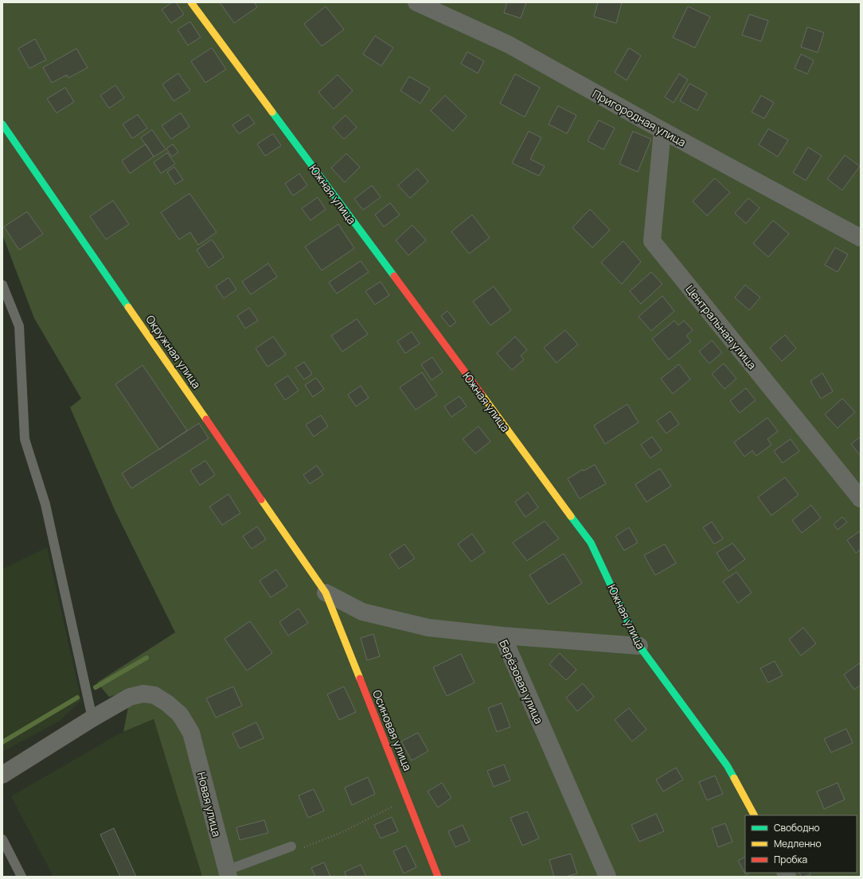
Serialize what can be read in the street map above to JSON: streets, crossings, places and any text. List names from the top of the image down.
{
  "streets": {
    "street": [
      "Пригородная улица",
      "Южная улица",
      "Центральная улица",
      "Окружная улица",
      "Берёзовая улица",
      "Осиновая улица",
      "Новая улица"
    ]
  },
  "crossings": [
    ["Пригородная улица", "Центральная улица"],
    ["Окружная улица", "Берёзовая улица"],
    ["Окружная улица", "Осиновая улица"],
    ["Берёзовая улица", "Осиновая улица"]
  ],
  "legend": ["Свободно", "Медленно", "Пробка"]
}
